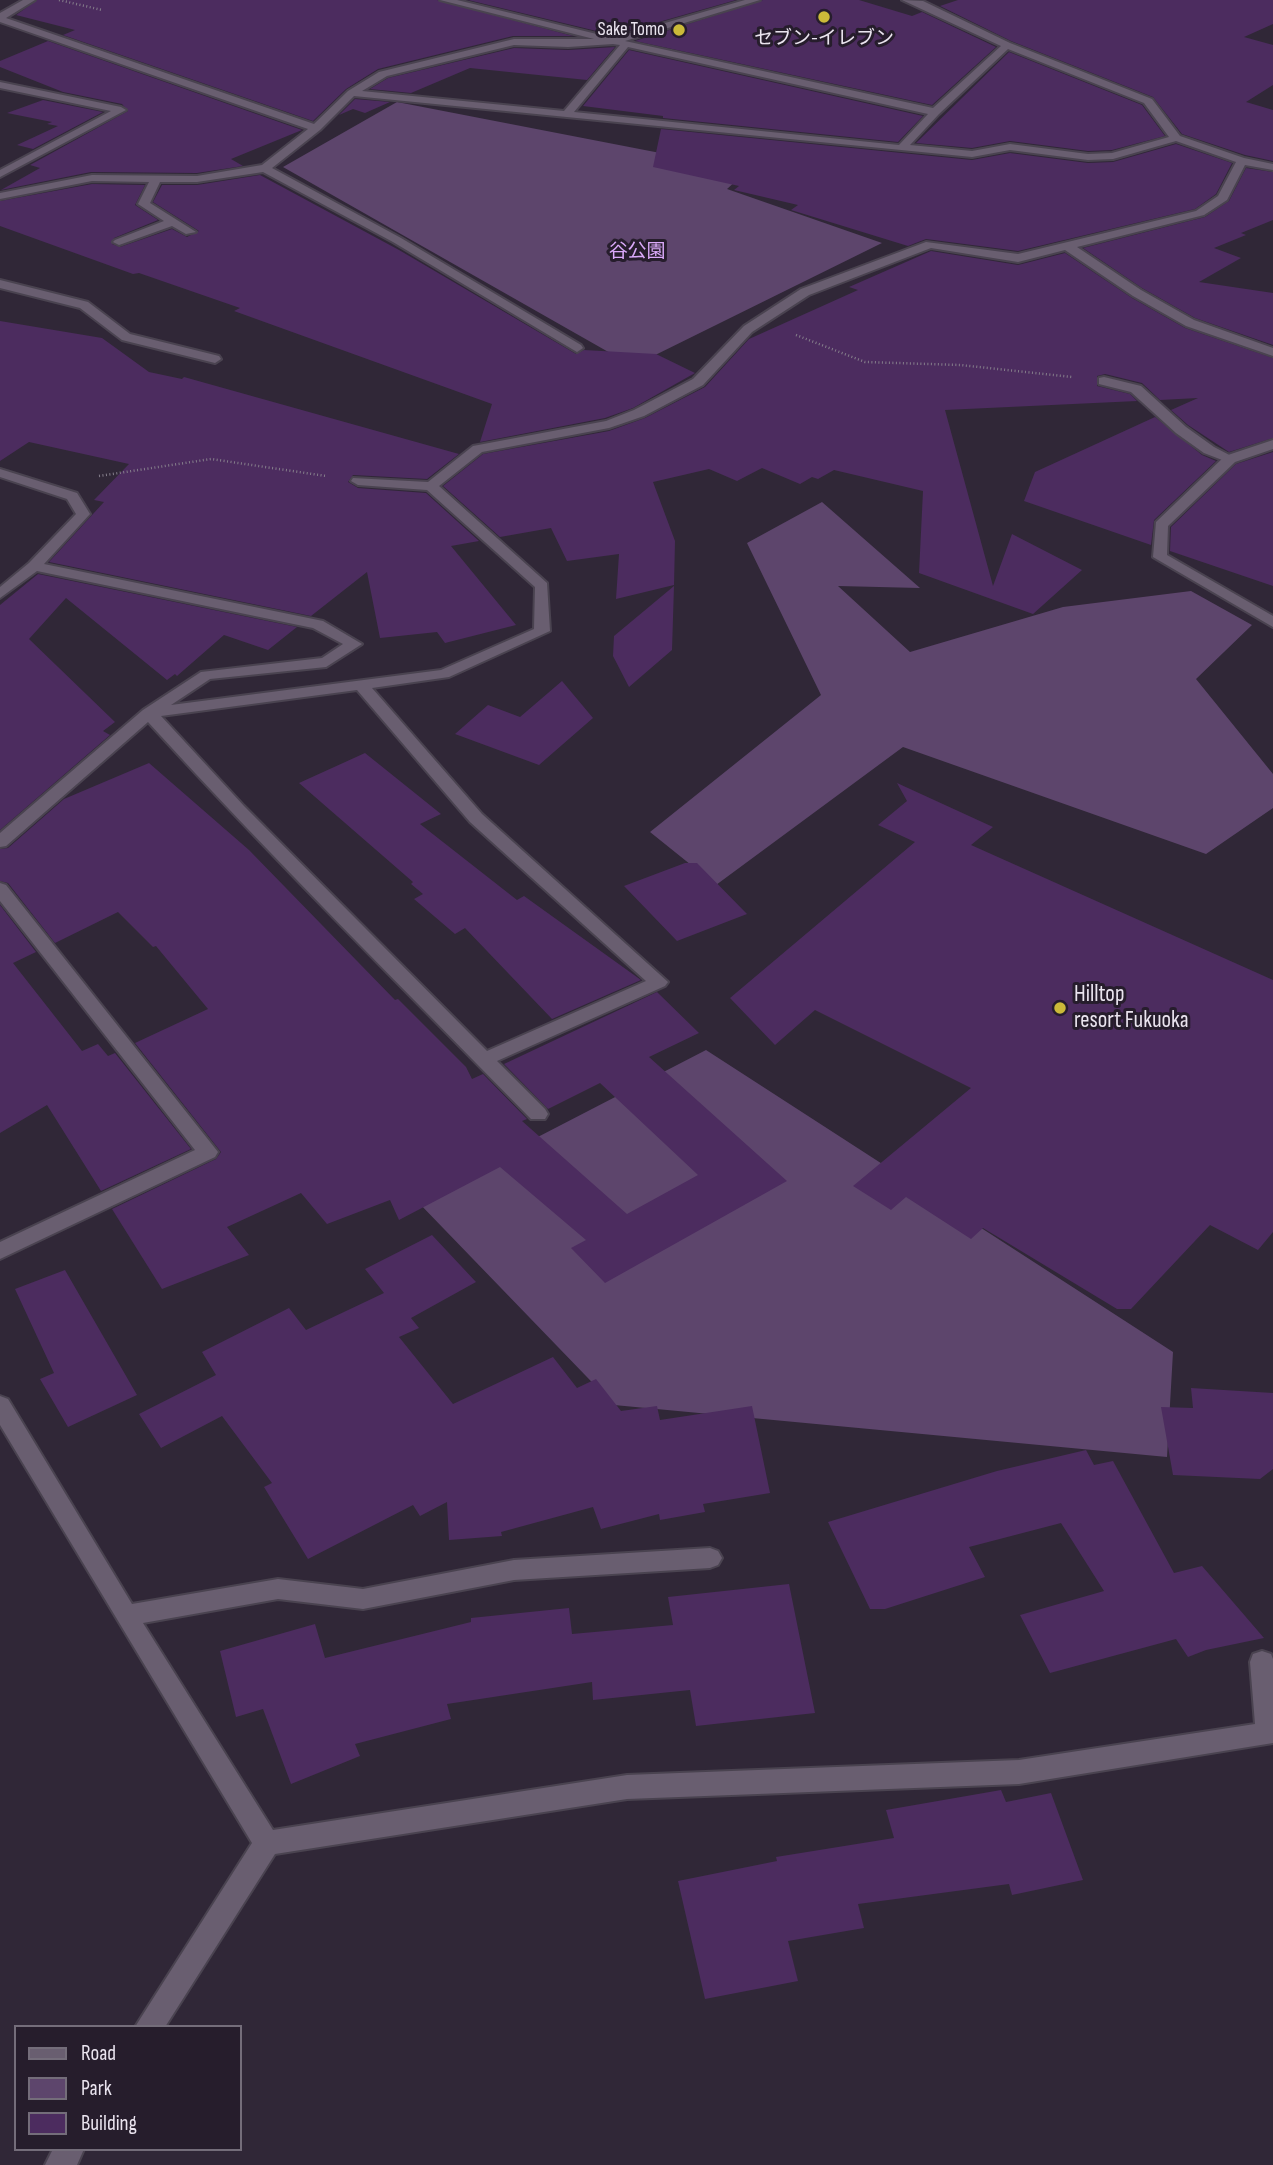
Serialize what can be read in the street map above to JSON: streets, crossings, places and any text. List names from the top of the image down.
{
  "parks": ["谷公園"],
  "places": ["セブン-イレブン", "Sake Tomo", "Hilltop resort Fukuoka"],
  "legend": ["Road", "Park", "Building"]
}
